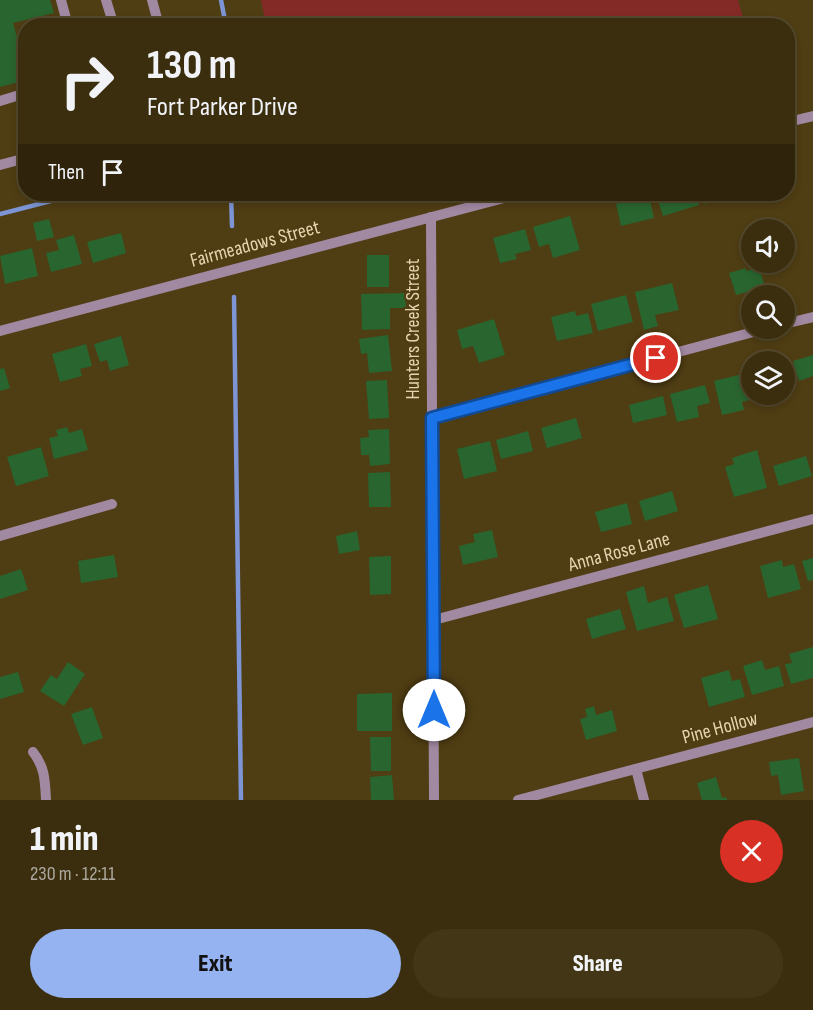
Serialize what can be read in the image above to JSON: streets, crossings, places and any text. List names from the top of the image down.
{
  "streets": {
    "street": [
      "Fairmeadows Street",
      "Hunters Creek Street",
      "Anna Rose Lane",
      "Pine Hollow"
    ]
  },
  "crossings": [
    ["Fairmeadows Street", "Hunters Creek Street"],
    ["Hunters Creek Street", "Anna Rose Lane"]
  ],
  "page": {
    "turn": ["130 m", "Fort Parker Drive"],
    "then": "Then",
    "heading": ["1 min", "230 m · 12:11"],
    "buttons": ["Exit", "Share"]
  }
}
